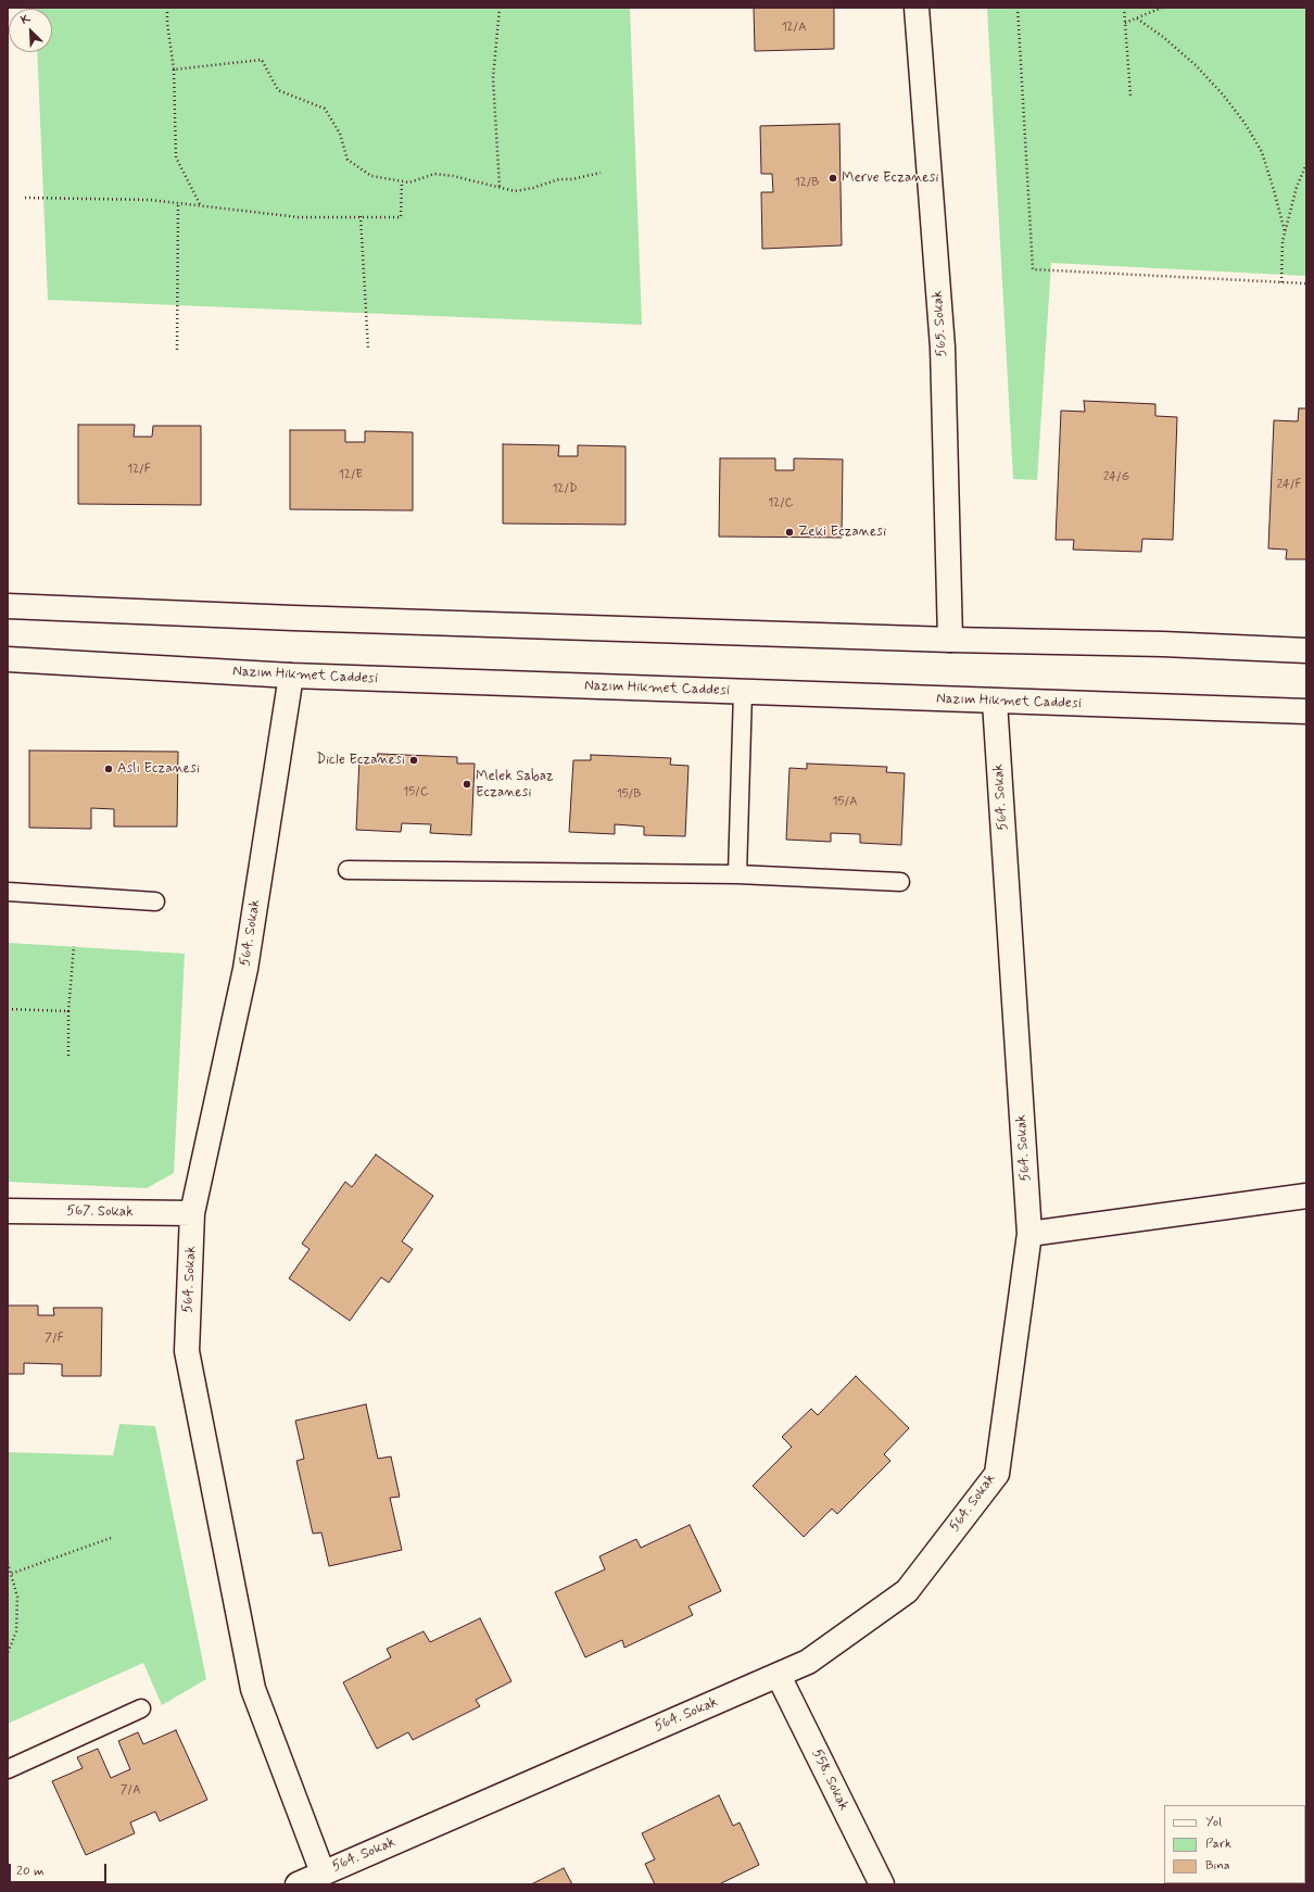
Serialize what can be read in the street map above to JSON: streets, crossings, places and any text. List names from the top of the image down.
{
  "streets": {
    "street": [
      "565. Sokak",
      "Nazım Hikmet Caddesi",
      "564. Sokak",
      "567. Sokak",
      "558. Sokak"
    ]
  },
  "crossings": [
    ["Nazım Hikmet Caddesi", "564. Sokak"],
    ["564. Sokak", "567. Sokak"],
    ["564. Sokak", "558. Sokak"]
  ],
  "places": [
    "Merve Eczanesi",
    "Zeki Eczanesi",
    "Dicle Eczanesi",
    "Aslı Eczanesi",
    "Melek Sabaz Eczanesi"
  ],
  "house_numbers": [
    "12/A",
    "12/B",
    "12/F",
    "12/E",
    "24/G",
    "24/F",
    "12/D",
    "12/C",
    "15/C",
    "15/B",
    "15/A",
    "7/F",
    "7/A"
  ],
  "legend": ["Yol", "Park", "Bina"],
  "scale_bar": "20 m",
  "north": "top left"
}
